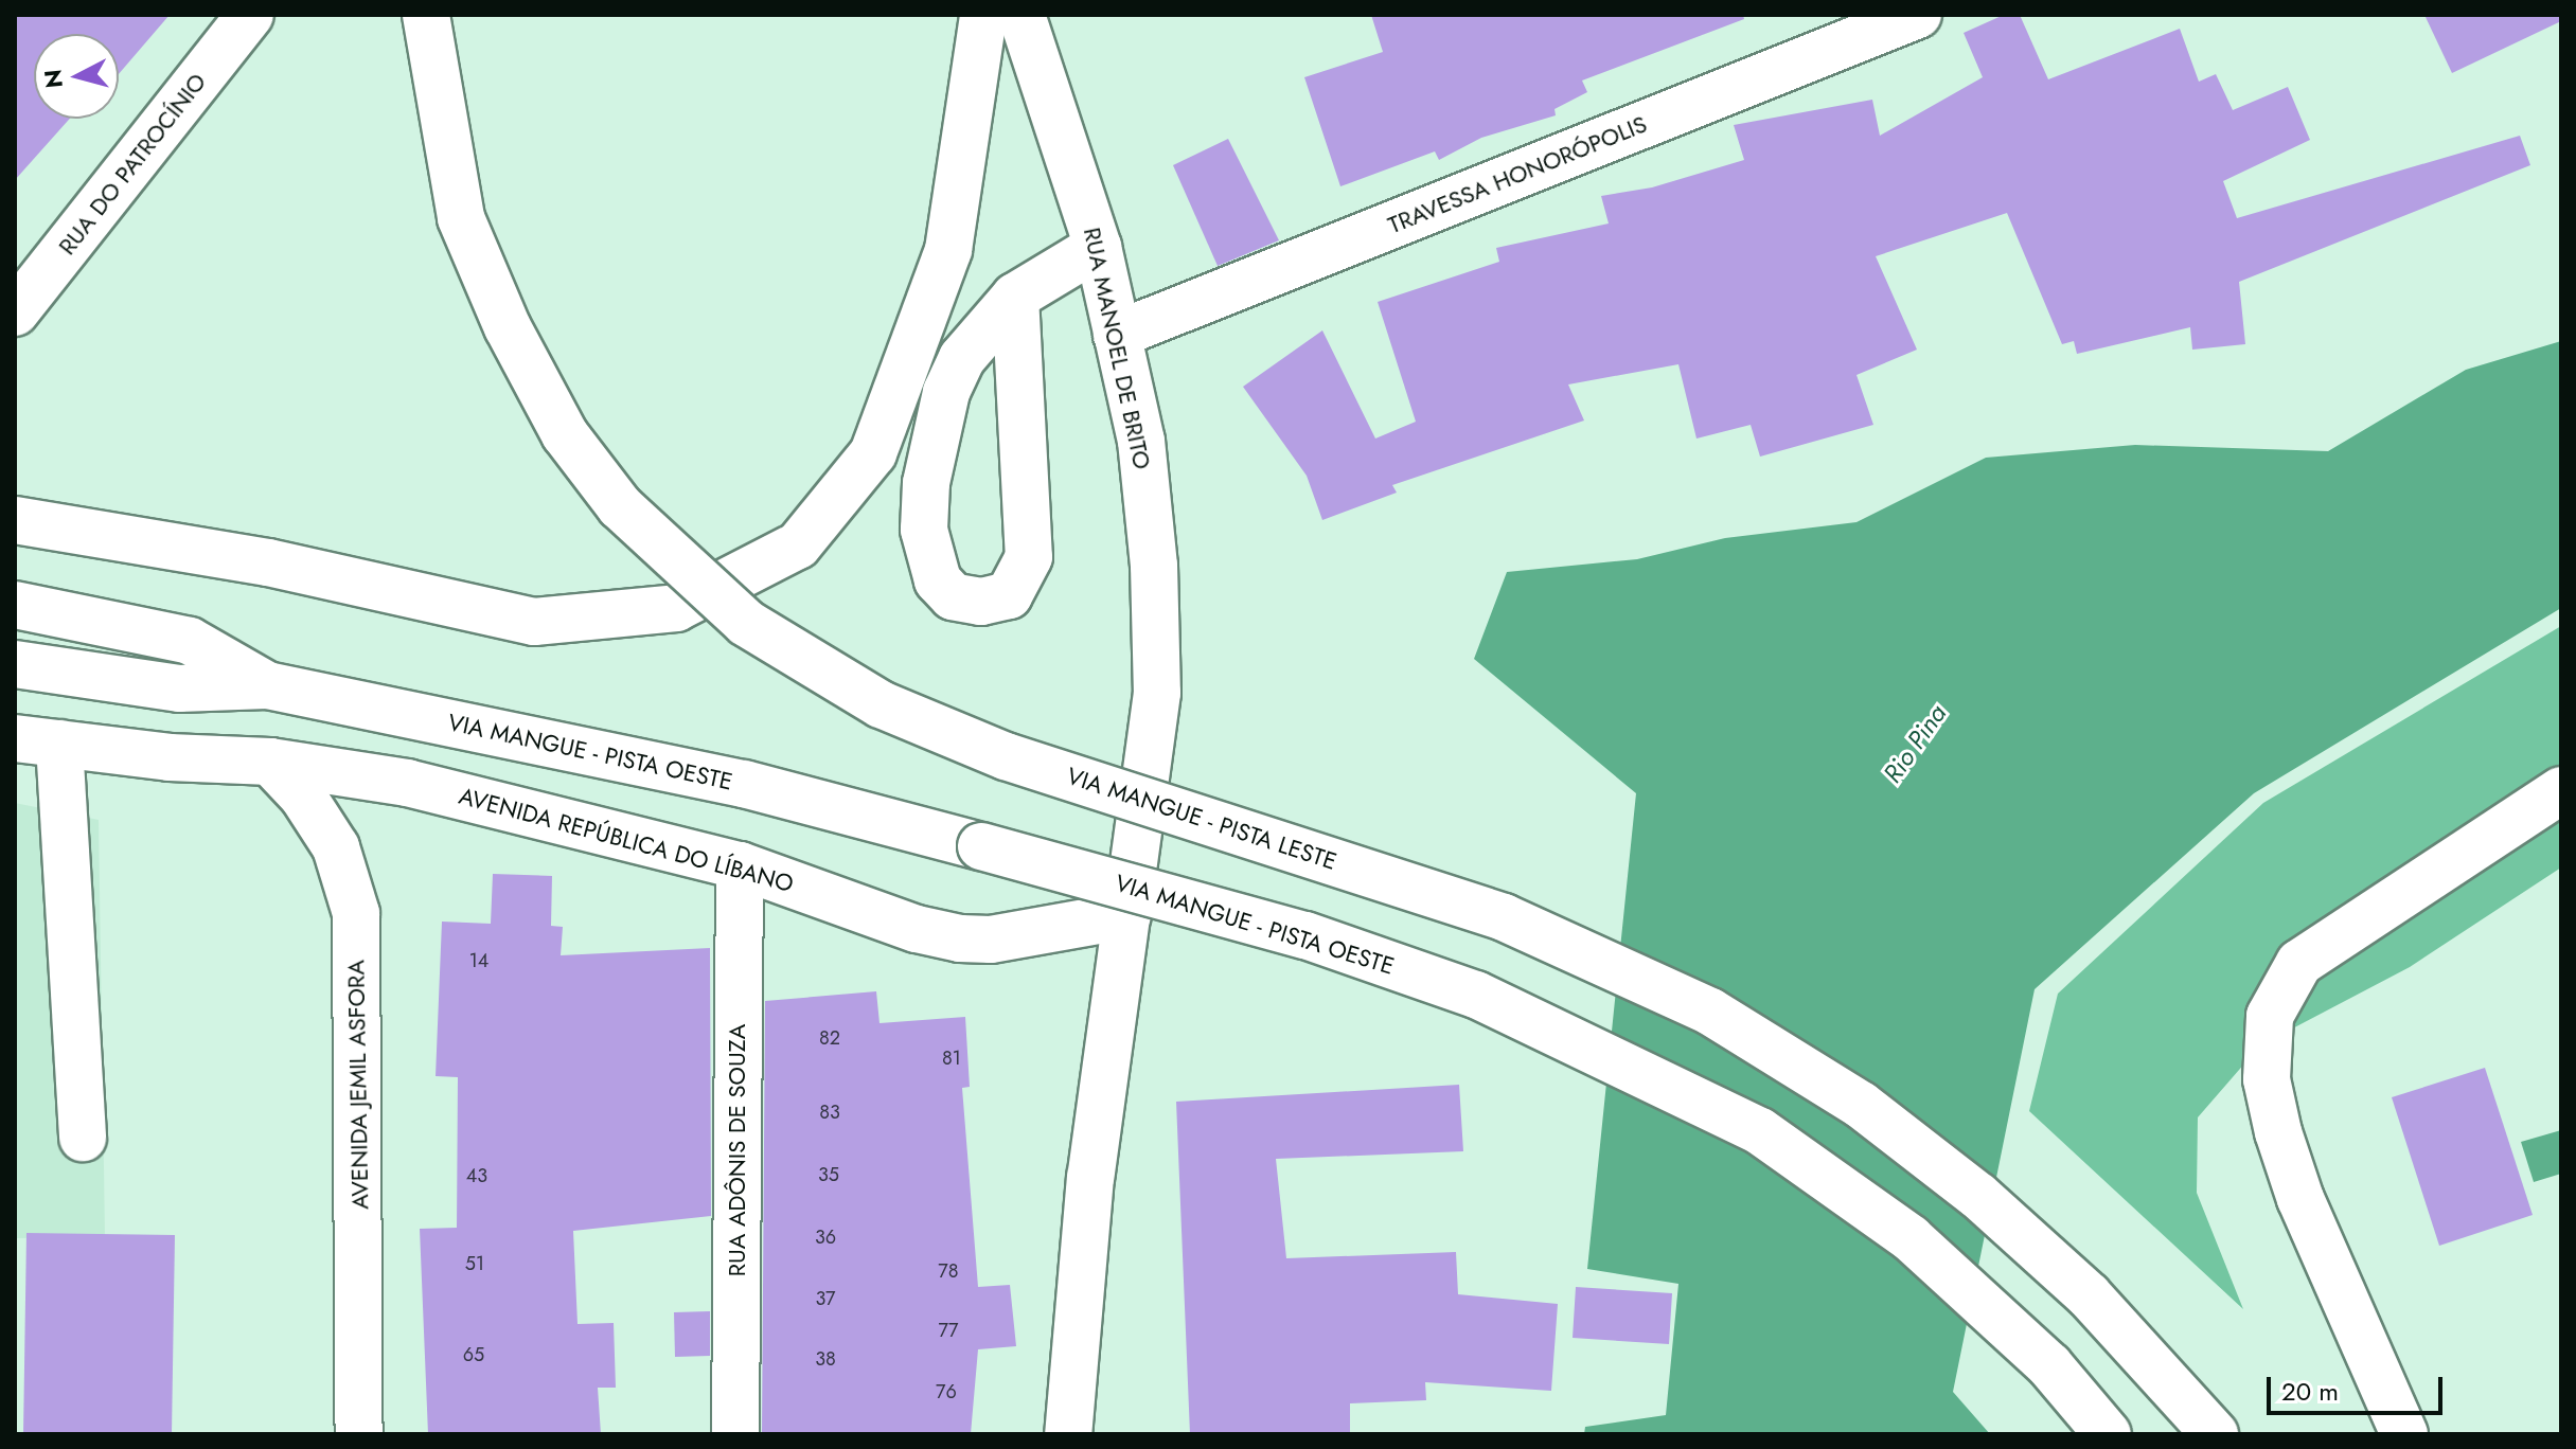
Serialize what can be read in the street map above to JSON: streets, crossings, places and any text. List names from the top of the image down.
{
  "streets": {
    "street": [
      "RUA DO PATROCÍNIO",
      "TRAVESSA HONORÓPOLIS",
      "RUA MANOEL DE BRITO",
      "VIA MANGUE - PISTA OESTE",
      "VIA MANGUE - PISTA LESTE",
      "AVENIDA REPÚBLICA DO LÍBANO",
      "AVENIDA JEMIL ASFORA",
      "RUA ADÔNIS DE SOUZA"
    ]
  },
  "crossings": [
    ["TRAVESSA HONORÓPOLIS", "RUA MANOEL DE BRITO"],
    ["RUA MANOEL DE BRITO", "AVENIDA REPÚBLICA DO LÍBANO"],
    ["AVENIDA REPÚBLICA DO LÍBANO", "AVENIDA JEMIL ASFORA"],
    ["AVENIDA REPÚBLICA DO LÍBANO", "RUA ADÔNIS DE SOUZA"]
  ],
  "water": ["Rio Pina"],
  "house_numbers": [
    "14",
    "82",
    "81",
    "83",
    "35",
    "43",
    "36",
    "51",
    "78",
    "37",
    "77",
    "65",
    "38",
    "76"
  ],
  "scale_bar": "20 m",
  "north": "left"
}
